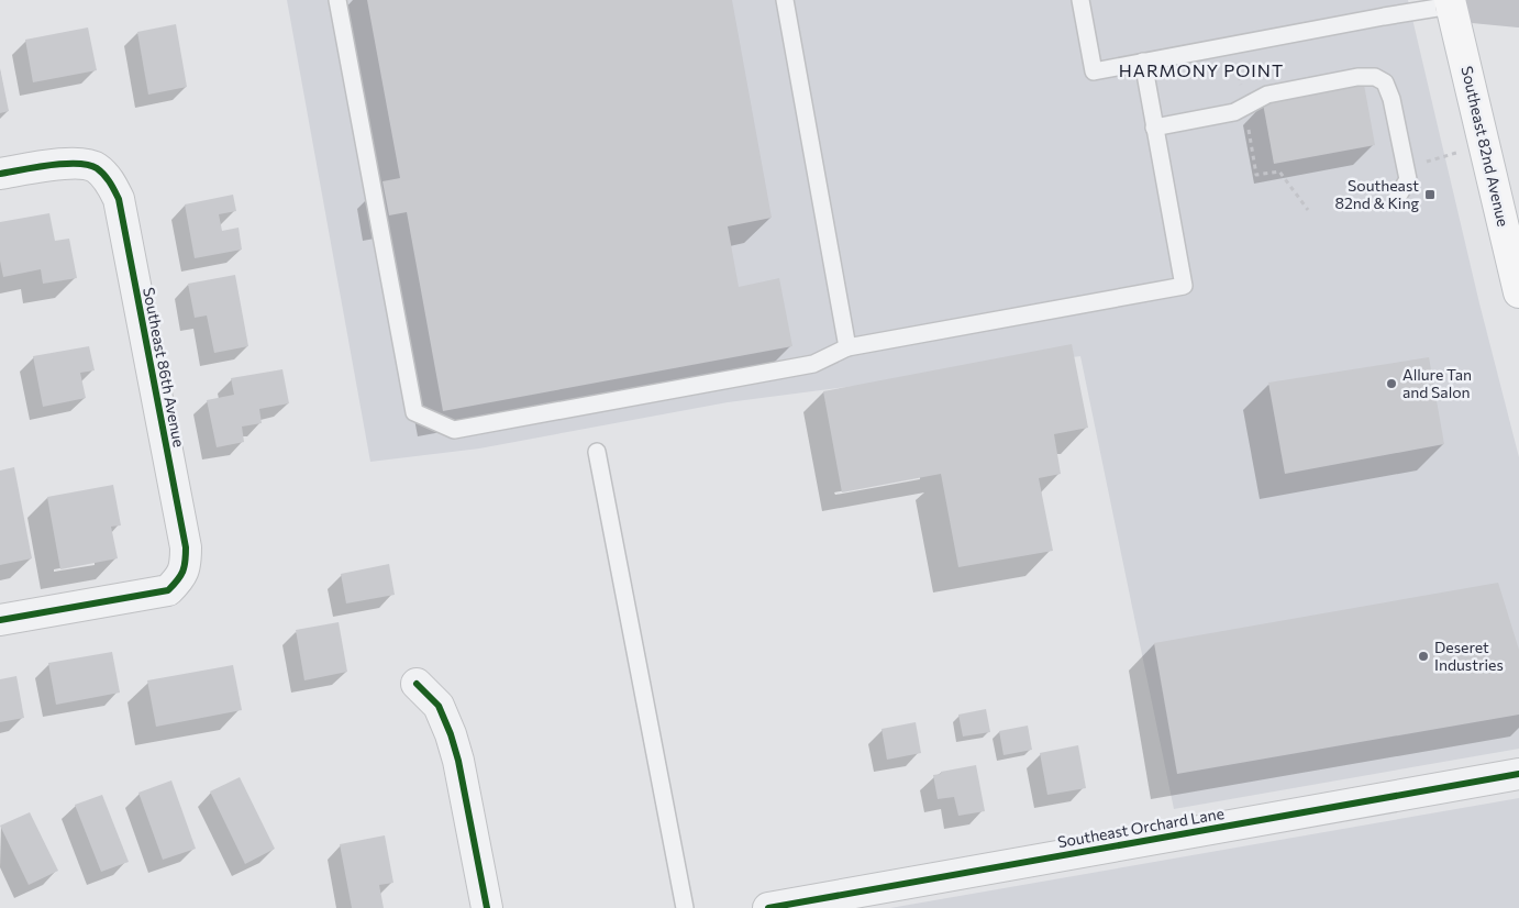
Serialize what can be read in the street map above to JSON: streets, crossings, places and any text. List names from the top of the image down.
{
  "streets": {
    "main road": ["Southeast 82nd Avenue"],
    "street": ["Southeast 86th Avenue", "Southeast Orchard Lane"]
  },
  "districts": ["HARMONY POINT"],
  "places": {
    "transit": ["Southeast 82nd & King"],
    "other": ["Allure Tan and Salon", "Deseret Industries"]
  }
}
